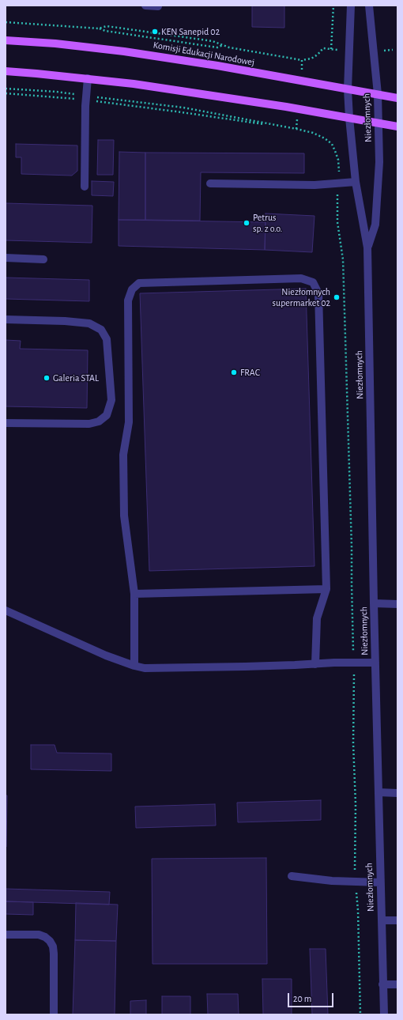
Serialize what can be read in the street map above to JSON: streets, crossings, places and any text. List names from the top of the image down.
{
  "streets": {
    "main road": ["Komisji Edukacji Narodowej"],
    "street": ["Niezłomnych"]
  },
  "crossings": [
    ["Komisji Edukacji Narodowej", "Niezłomnych"]
  ],
  "places": [
    "KEN Sanepid 02",
    "Petrus sp. z o.o.",
    "Niezłomnych supermarket 02",
    "FRAC",
    "Galeria STAL"
  ],
  "scale_bar": "20 m"
}
